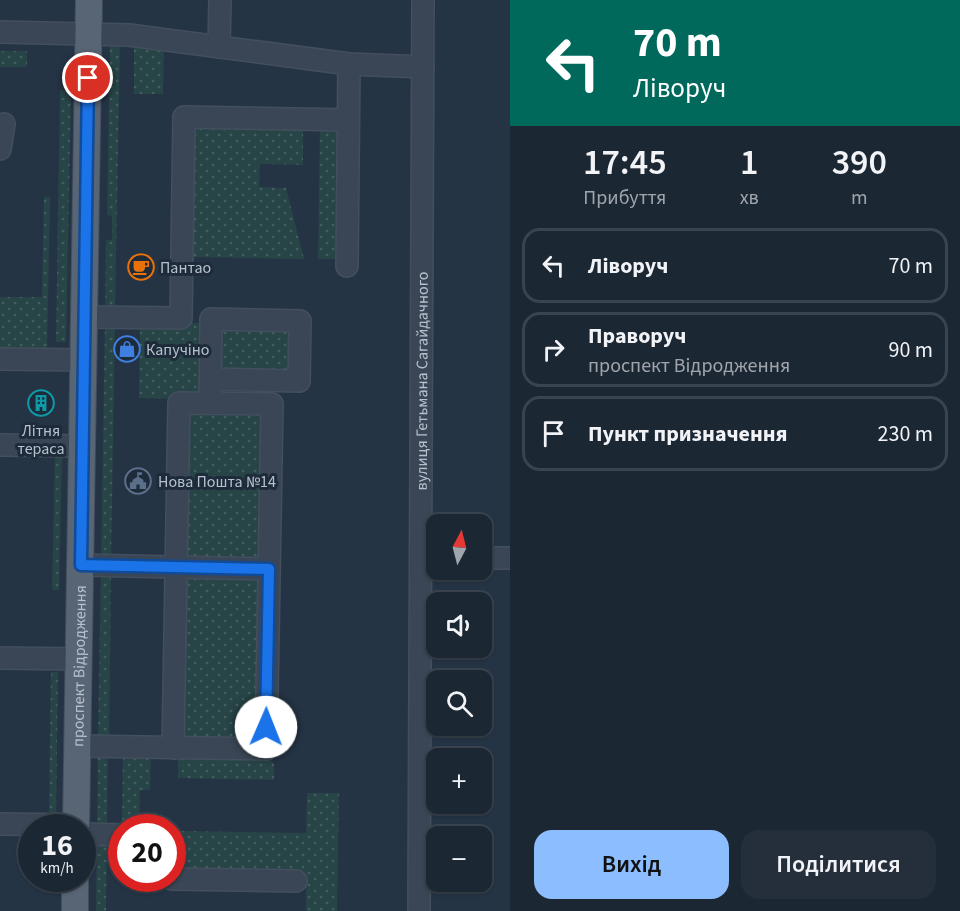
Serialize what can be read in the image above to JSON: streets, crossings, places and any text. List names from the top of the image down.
{
  "streets": {
    "main road": ["проспект Відродження"],
    "street": ["вулиця Гетьмана Сагайдачного"]
  },
  "places": {
    "cafe": ["Пантао"],
    "shop": ["Капучіно"],
    "building": ["Літня тераса"],
    "public building": ["Нова Пошта №14"]
  },
  "north": "top",
  "page": {
    "turn": ["70 m", "Ліворуч"],
    "eta": [
      "17:45",
      "Прибуття",
      "1",
      "хв",
      "390",
      "m"
    ],
    "list": [
      {
        "name": "Ліворуч",
        "value": "70 m"
      },
      {
        "name": "Праворуч",
        "note": "проспект Відродження",
        "value": "90 m"
      },
      {
        "name": "Пункт призначення",
        "value": "230 m"
      }
    ],
    "map_buttons": ["+", "−"],
    "speed": "16 km/h",
    "limit": "20",
    "buttons": ["Вихід", "Поділитися"]
  }
}
